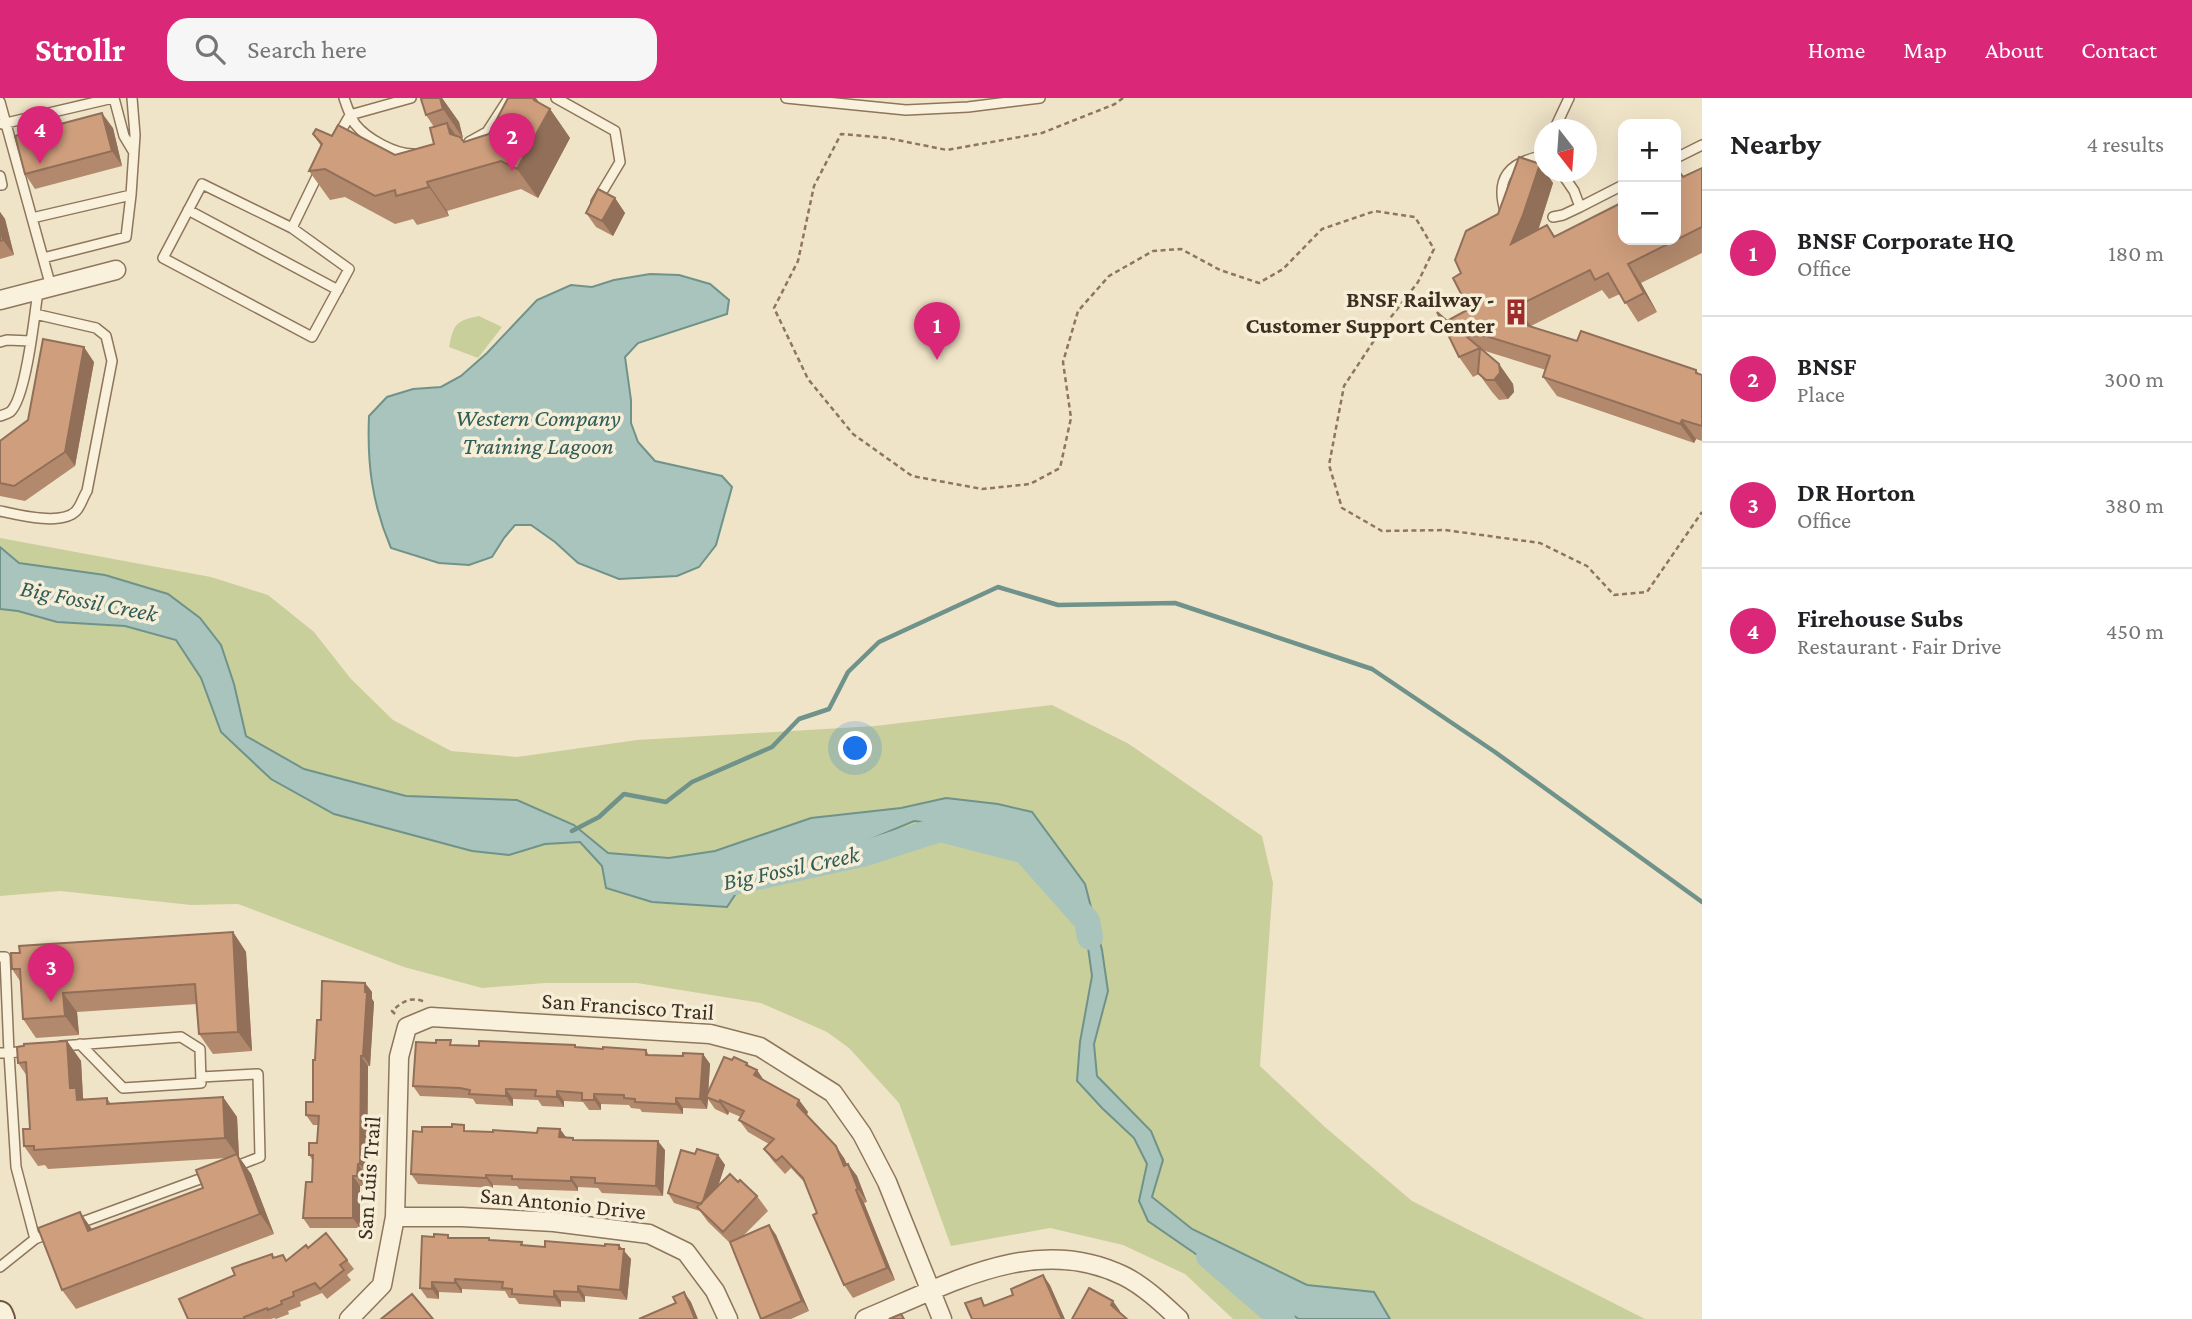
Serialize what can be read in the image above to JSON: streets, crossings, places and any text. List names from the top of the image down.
{
  "streets": {
    "street": ["San Francisco Trail", "San Luis Trail", "San Antonio Drive"]
  },
  "crossings": [
    ["San Francisco Trail", "San Luis Trail"],
    ["San Luis Trail", "San Antonio Drive"]
  ],
  "water": ["Western Company Training Lagoon", "Big Fossil Creek"],
  "places": {
    "building": ["BNSF Railway - Customer Support Center"]
  },
  "north": "bottom",
  "page": {
    "header": "Strollr",
    "search": "Search here",
    "nav": [
      "Home",
      "Map",
      "About",
      "Contact"
    ],
    "heading": ["Nearby", "4 results"],
    "pins": [
      "4",
      "2",
      "1",
      "3"
    ],
    "map_buttons": ["+", "−"],
    "list": [
      {
        "mark": "1",
        "name": "BNSF Corporate HQ",
        "note": "Office",
        "value": "180 m"
      },
      {
        "mark": "2",
        "name": "BNSF",
        "note": "Place",
        "value": "300 m"
      },
      {
        "mark": "3",
        "name": "DR Horton",
        "note": "Office",
        "value": "380 m"
      },
      {
        "mark": "4",
        "name": "Firehouse Subs",
        "note": "Restaurant · Fair Drive",
        "value": "450 m"
      }
    ]
  }
}
